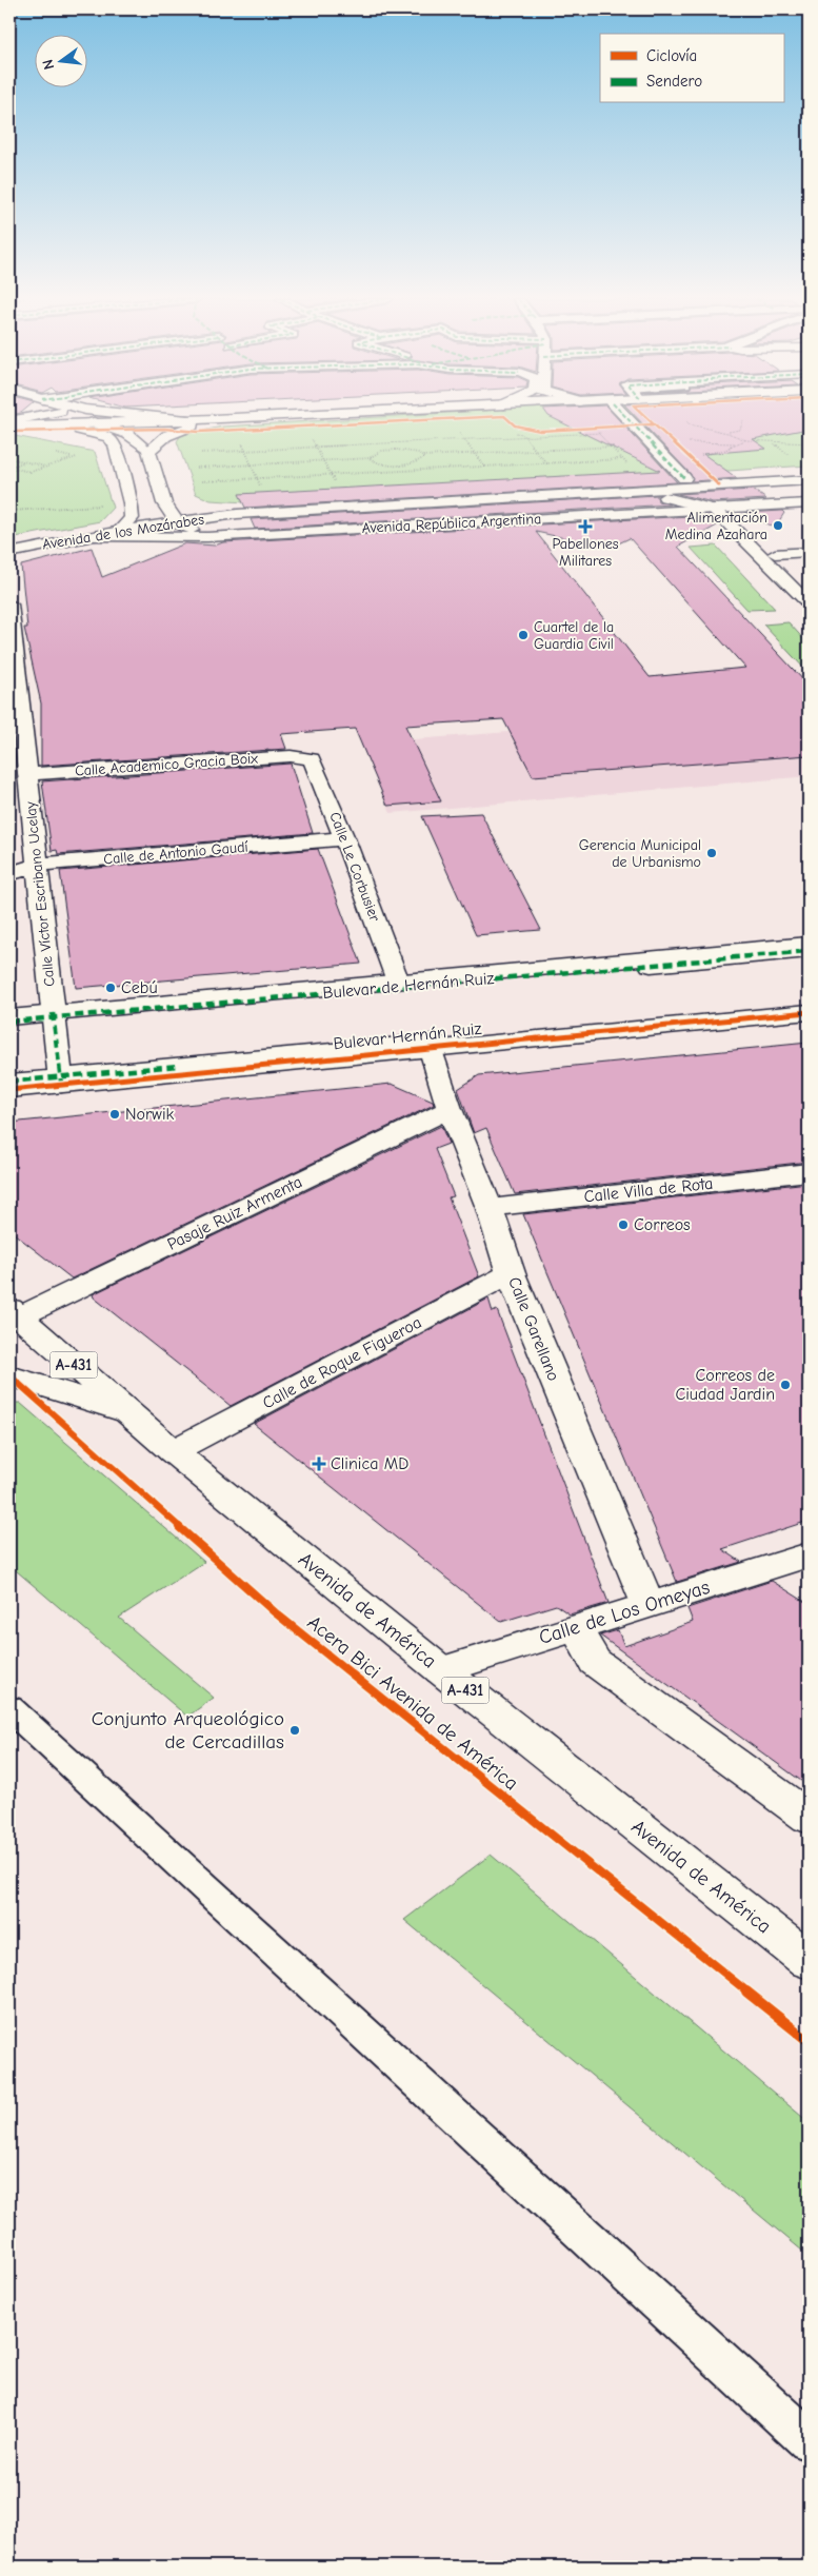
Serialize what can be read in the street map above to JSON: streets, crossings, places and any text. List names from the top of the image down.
{
  "streets": {
    "street": [
      "Avenida República Argentina",
      "Avenida de los Mozárabes",
      "Calle Academico Gracia Boix",
      "Calle de Antonio Gaudí",
      "Calle Le Corbusier",
      "Calle Víctor Escribano Ucelay",
      "Bulevar de Hernán Ruiz",
      "Bulevar Hernán Ruiz",
      "Calle Villa de Rota",
      "Pasaje Ruiz Armenta",
      "Calle Garellano",
      "Calle de Roque Figueroa",
      "A-431",
      "Avenida de América",
      "Calle de Los Omeyas"
    ],
    "cycle path": ["Acera Bici Avenida de América"]
  },
  "crossings": [
    ["Avenida República Argentina", "Avenida de los Mozárabes"],
    ["Calle Academico Gracia Boix", "Calle Le Corbusier"],
    ["Calle Academico Gracia Boix", "Calle Víctor Escribano Ucelay"],
    ["Calle de Antonio Gaudí", "Calle Le Corbusier"],
    ["Calle de Antonio Gaudí", "Calle Víctor Escribano Ucelay"],
    ["Calle Víctor Escribano Ucelay", "Bulevar de Hernán Ruiz"],
    ["Calle Víctor Escribano Ucelay", "Bulevar Hernán Ruiz"],
    ["Bulevar Hernán Ruiz", "Calle Garellano"],
    ["Calle Villa de Rota", "Calle Garellano"],
    ["Pasaje Ruiz Armenta", "Calle Garellano"],
    ["Pasaje Ruiz Armenta", "Avenida de América"],
    ["Calle Garellano", "Calle de Roque Figueroa"],
    ["Calle Garellano", "Calle de Los Omeyas"],
    ["Calle de Roque Figueroa", "Avenida de América"],
    ["Avenida de América", "Calle de Los Omeyas"]
  ],
  "places": {
    "other": [
      "Alimentación Medina Azahara",
      "Cuartel de la Guardia Civil",
      "Gerencia Municipal de Urbanismo",
      "Cebú",
      "Norwik",
      "Correos",
      "Correos de Ciudad Jardin",
      "Conjunto Arqueológico de Cercadillas"
    ],
    "health": ["Pabellones Militares", "Clinica MD"]
  },
  "legend": ["Ciclovía", "Sendero"],
  "north": "left"
}
